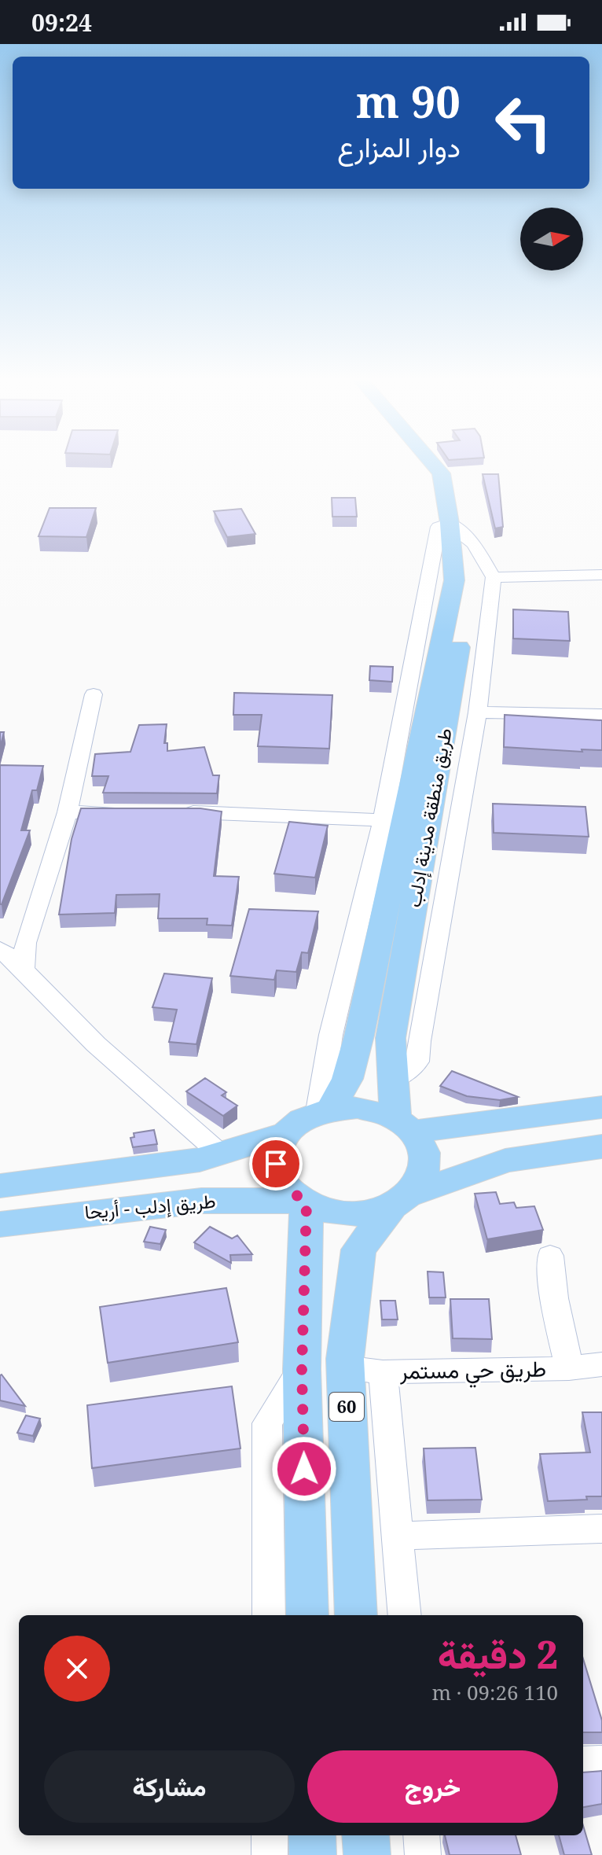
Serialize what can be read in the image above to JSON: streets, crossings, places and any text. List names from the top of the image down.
{
  "streets": {
    "main road": ["طريق منطقة مدينة إدلب", "طريق إدلب - أريحا", "60"],
    "street": ["طريق حي مستمر"]
  },
  "crossings": [
    ["طريق منطقة مدينة إدلب", "طريق إدلب - أريحا"],
    ["طريق منطقة مدينة إدلب", "60"],
    ["طريق إدلب - أريحا", "60"],
    ["طريق حي مستمر", "60"]
  ],
  "north": "right",
  "page": {
    "status": "09:24",
    "turn": ["90 m", "دوار المزارع"],
    "heading": ["2 دقيقة", "110 m · 09:26"],
    "buttons": ["خروج", "مشاركة"]
  }
}
